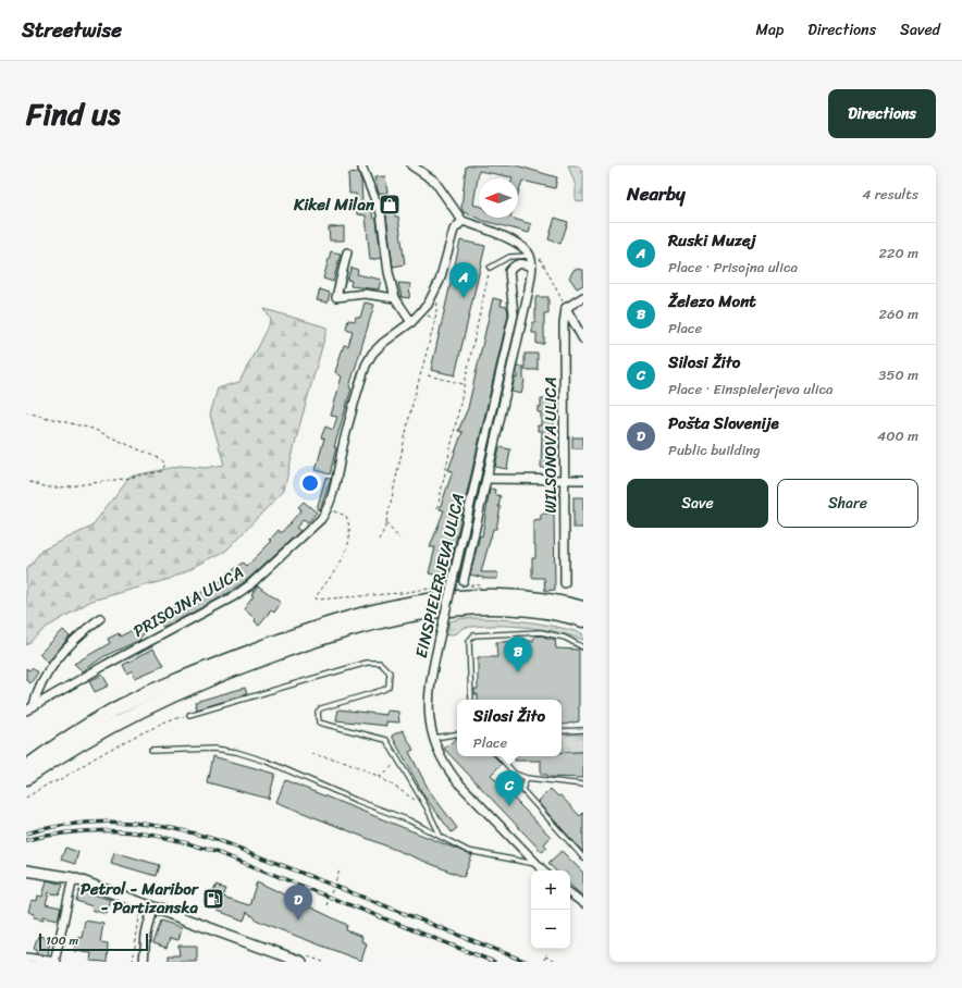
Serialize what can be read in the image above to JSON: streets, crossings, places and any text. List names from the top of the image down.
{
  "streets": {
    "street": ["WILSONOVA ULICA", "EINSPIELERJEVA ULICA", "PRISOJNA ULICA"]
  },
  "places": {
    "shop": ["Kikel Milan"],
    "fuel station": ["Petrol - Maribor - Partizanska"]
  },
  "scale_bar": "100 m",
  "north": "left",
  "page": {
    "header": "Streetwise",
    "nav": ["Map", "Directions", "Saved"],
    "title": "Find us",
    "buttons": [
      "Directions",
      ["Save", "Share"]
    ],
    "heading": ["Nearby", "4 results"],
    "list": [
      {
        "mark": "A",
        "name": "Ruski Muzej",
        "note": "Place · Prisojna ulica",
        "value": "220 m"
      },
      {
        "mark": "B",
        "name": "Železo Mont",
        "note": "Place",
        "value": "260 m"
      },
      {
        "mark": "C",
        "name": "Silosi Žito",
        "note": "Place · Einspielerjeva ulica",
        "value": "350 m"
      },
      {
        "mark": "D",
        "name": "Pošta Slovenije",
        "note": "Public building",
        "value": "400 m"
      }
    ],
    "pins": [
      "A",
      "B",
      "C",
      "D"
    ],
    "popup": ["Silosi Žito", "Place"],
    "map_buttons": ["+", "−"],
    "scale": "100 m"
  }
}
